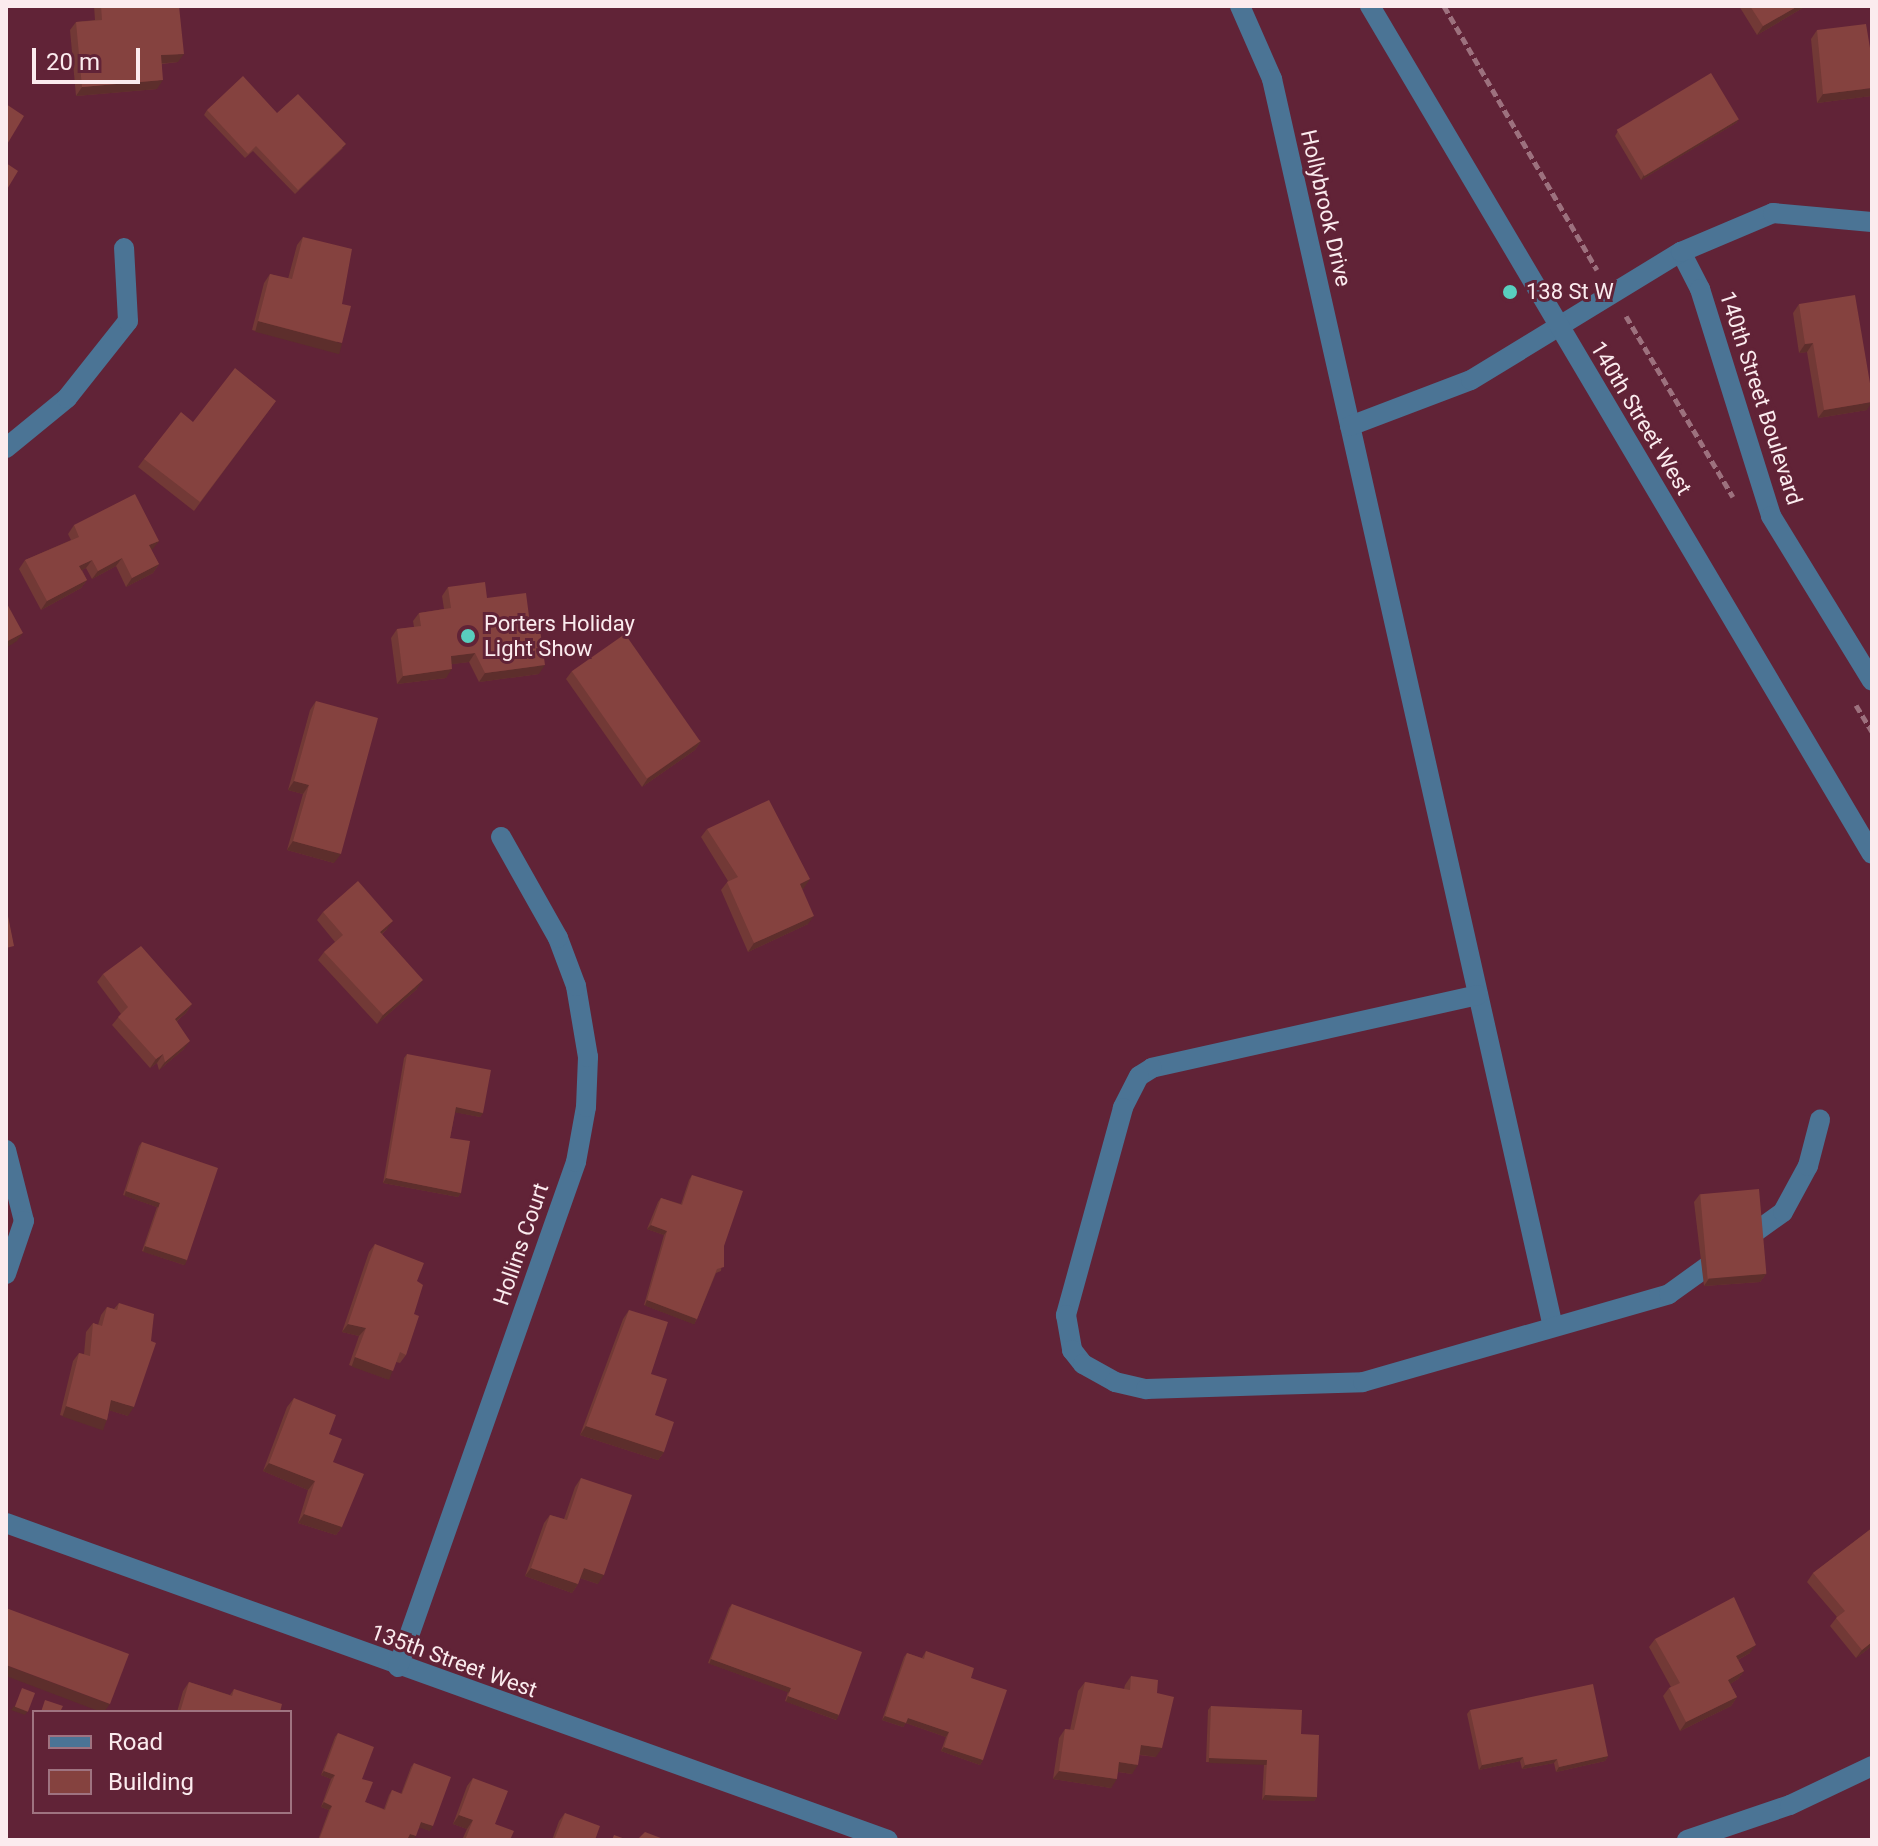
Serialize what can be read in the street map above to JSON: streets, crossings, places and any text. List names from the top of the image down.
{
  "streets": {
    "street": [
      "Hollybrook Drive",
      "140th Street Boulevard",
      "140th Street West",
      "Hollins Court",
      "135th Street West"
    ]
  },
  "crossings": [
    ["Hollins Court", "135th Street West"]
  ],
  "places": ["138 St W", "Porters Holiday Light Show"],
  "legend": ["Road", "Building"],
  "scale_bar": "20 m"
}
